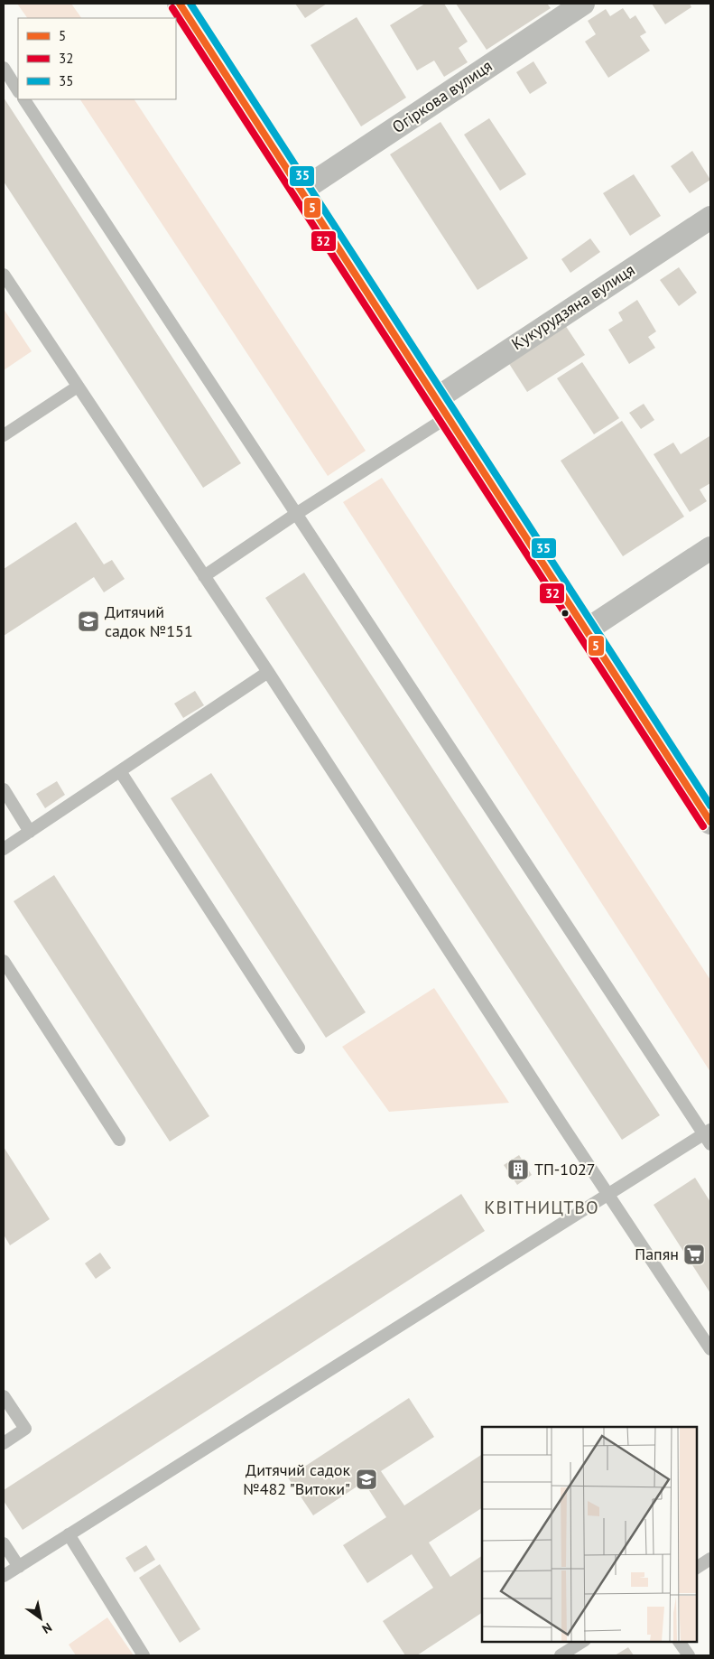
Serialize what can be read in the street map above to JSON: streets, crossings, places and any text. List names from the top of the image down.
{
  "streets": {
    "street": ["Огіркова вулиця", "Кукурудзяна вулиця"]
  },
  "districts": ["КВІТНИЦТВО"],
  "places": {
    "school or university": ["Дитячий садок №151", "Дитячий садок №482 \"Витоки\""],
    "building": ["ТП-1027"],
    "supermarket": ["Папян"]
  },
  "lines": ["transit line 5", "transit line 35", "transit line 32"],
  "legend": ["5", "32", "35"],
  "north": "bottom right"
}
